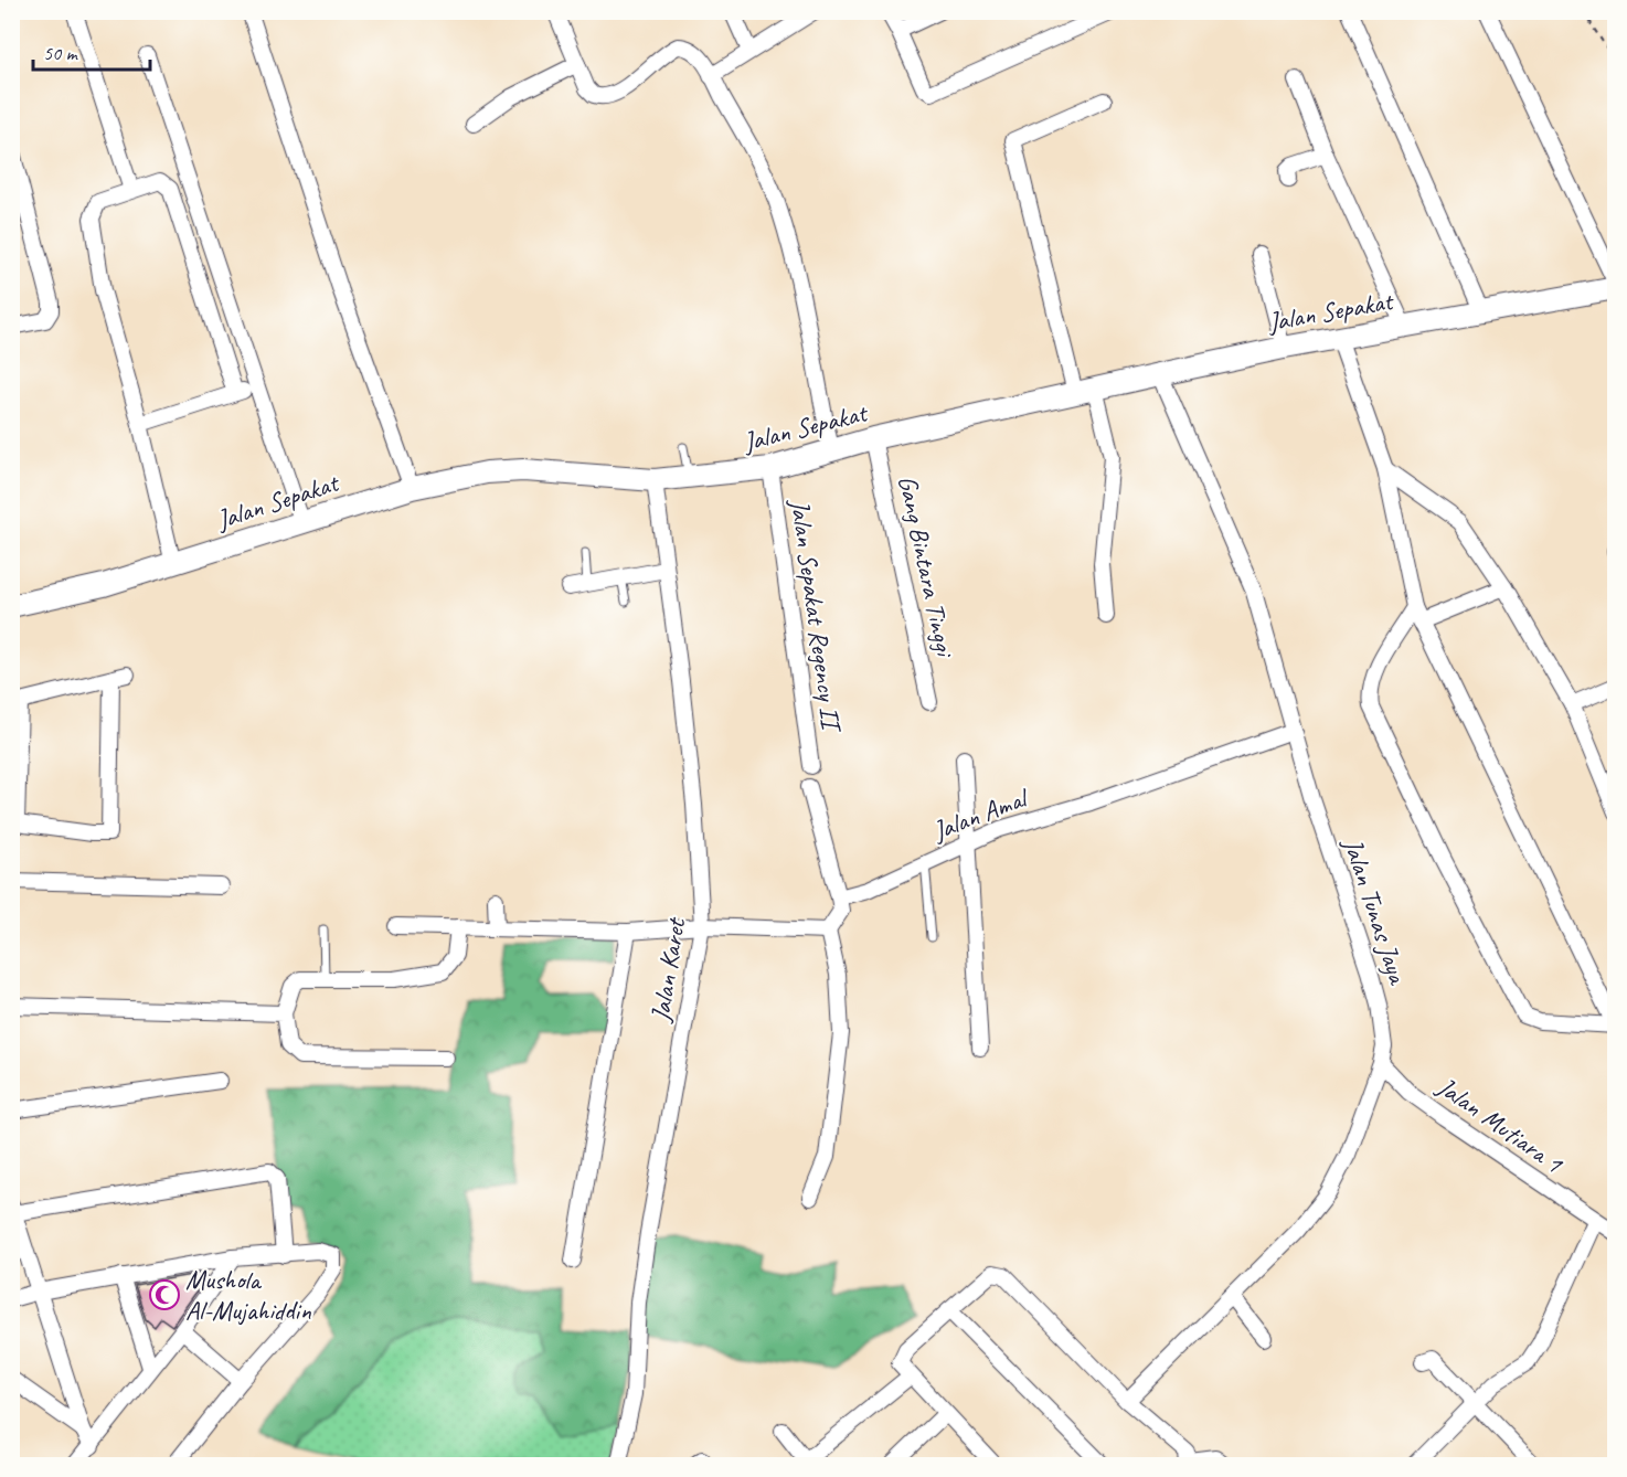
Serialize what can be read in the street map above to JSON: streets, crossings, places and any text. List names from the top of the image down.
{
  "streets": {
    "main road": ["Jalan Sepakat"],
    "street": [
      "Gang Bintara Tinggi",
      "Jalan Sepakat Regency II",
      "Jalan Amal",
      "Jalan Tunas Jaya",
      "Jalan Karet",
      "Jalan Mutiara 1"
    ]
  },
  "crossings": [
    ["Jalan Sepakat", "Gang Bintara Tinggi"],
    ["Jalan Sepakat", "Jalan Sepakat Regency II"],
    ["Jalan Sepakat", "Jalan Tunas Jaya"],
    ["Jalan Sepakat", "Jalan Karet"],
    ["Jalan Amal", "Jalan Tunas Jaya"],
    ["Jalan Tunas Jaya", "Jalan Mutiara 1"]
  ],
  "places": {
    "mosque": ["Mushola Al-Mujahiddin"]
  },
  "scale_bar": "50 m"
}
